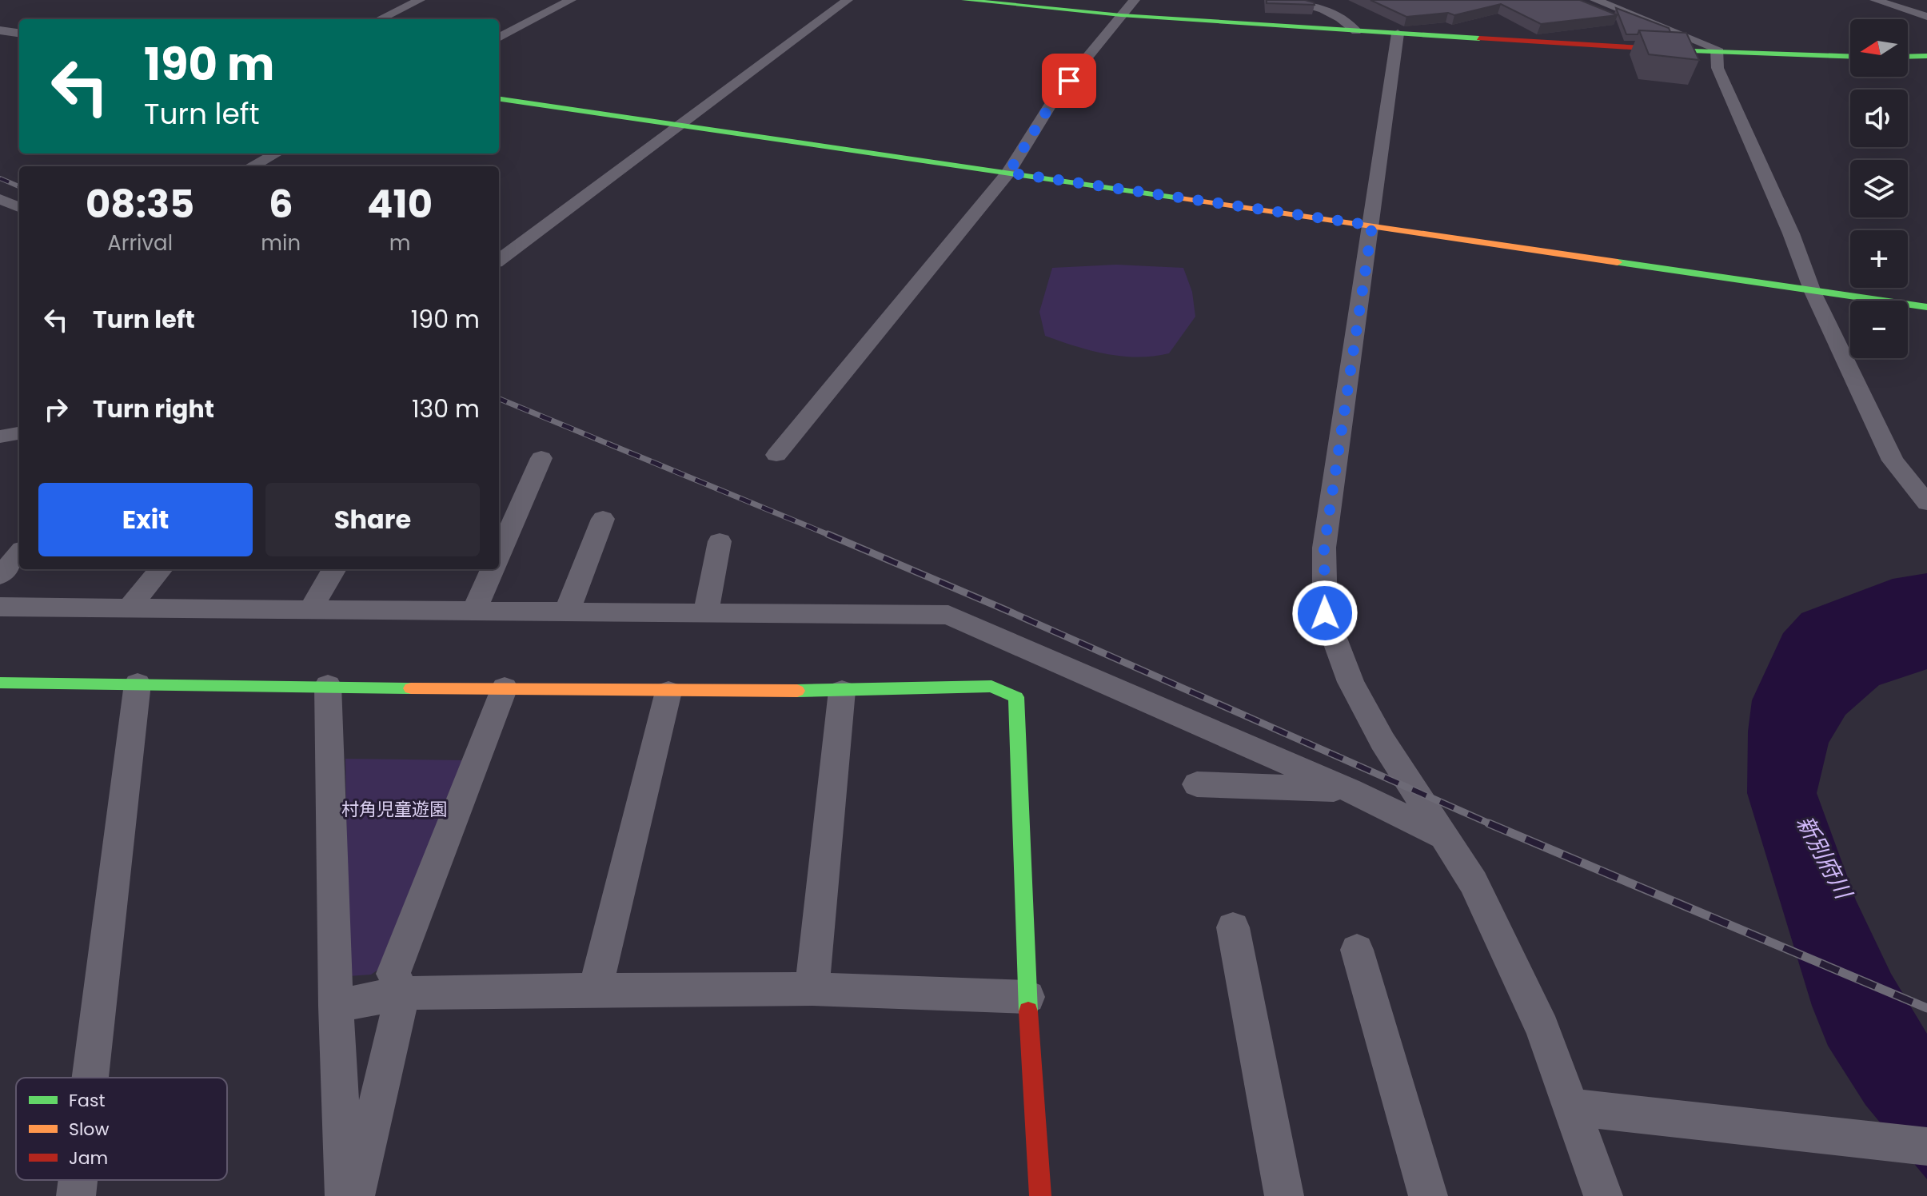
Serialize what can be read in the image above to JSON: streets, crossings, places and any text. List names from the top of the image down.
{
  "water": ["新別府川"],
  "parks": ["村角児童遊園"],
  "legend": ["Fast", "Slow", "Jam"],
  "north": "left",
  "page": {
    "map_buttons": ["+", "−"],
    "turn": ["190 m", "Turn left"],
    "eta": [
      "08:35",
      "Arrival",
      "6",
      "min",
      "410",
      "m"
    ],
    "list": [
      {
        "name": "Turn left",
        "value": "190 m"
      },
      {
        "name": "Turn right",
        "value": "130 m"
      }
    ],
    "buttons": ["Exit", "Share"]
  }
}
